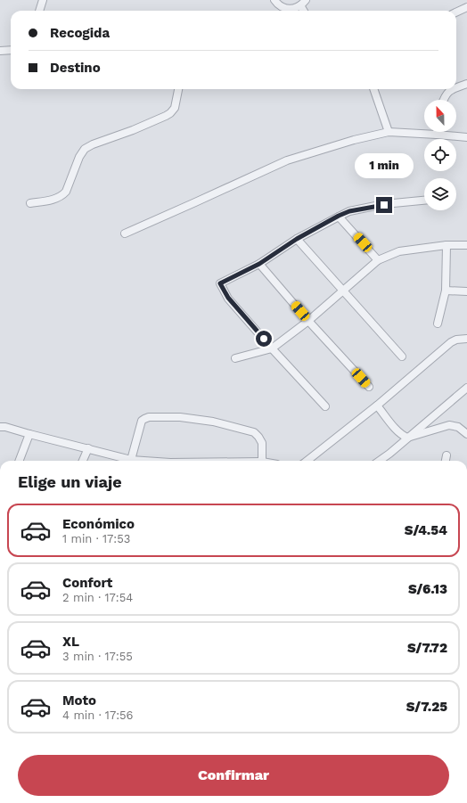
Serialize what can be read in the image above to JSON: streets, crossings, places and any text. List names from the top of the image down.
{
  "north": "top",
  "page": {
    "banner": ["Recogida", "Destino"],
    "bubble": "1 min",
    "heading": "Elige un viaje",
    "list": [
      {
        "name": "Económico",
        "note": "1 min · 17:53",
        "value": "S/4.54"
      },
      {
        "name": "Confort",
        "note": "2 min · 17:54",
        "value": "S/6.13"
      },
      {
        "name": "XL",
        "note": "3 min · 17:55",
        "value": "S/7.72"
      },
      {
        "name": "Moto",
        "note": "4 min · 17:56",
        "value": "S/7.25"
      }
    ],
    "buttons": "Confirmar"
  }
}
